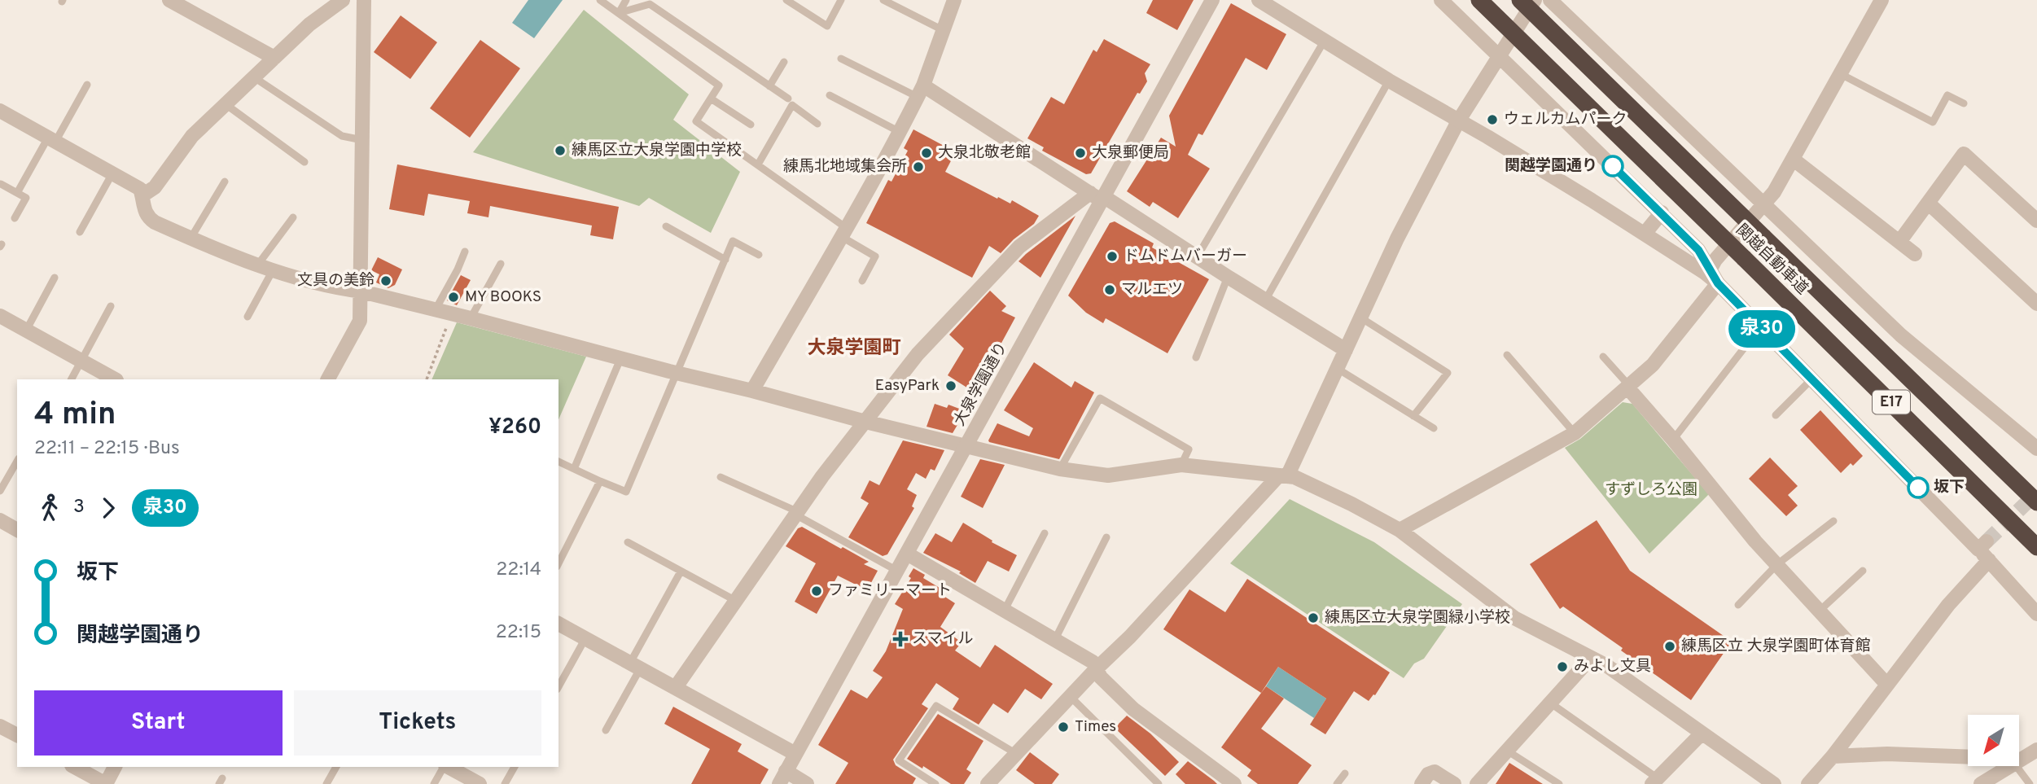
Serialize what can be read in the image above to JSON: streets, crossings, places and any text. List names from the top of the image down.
{
  "streets": {
    "highway": ["関越自動車道", "E17"],
    "street": ["大泉学園通り"]
  },
  "districts": ["大泉学園町"],
  "parks": ["すずしろ公園"],
  "places": {
    "other": [
      "ウェルカムパーク",
      "練馬区立大泉学園中学校",
      "大泉北敬老館",
      "大泉郵便局",
      "関越学園通り",
      "練馬北地域集会所",
      "ドムドムバーガー",
      "文具の美鈴",
      "マルエツ",
      "MY BOOKS",
      "EasyPark",
      "坂下",
      "ファミリーマート",
      "練馬区立大泉学園緑小学校",
      "練馬区立 大泉学園町体育館",
      "みよし文具",
      "Times"
    ],
    "health": ["スマイル"]
  },
  "lines": ["bus line 泉30"],
  "north": "bottom left",
  "page": {
    "on_map": "泉30",
    "heading": ["4 min", "22:11 – 22:15 · Bus", "¥260"],
    "legs": ["3", "泉30"],
    "list": [
      {
        "name": "坂下",
        "value": "22:14"
      },
      {
        "name": "関越学園通り",
        "value": "22:15"
      }
    ],
    "buttons": ["Start", "Tickets"]
  }
}
